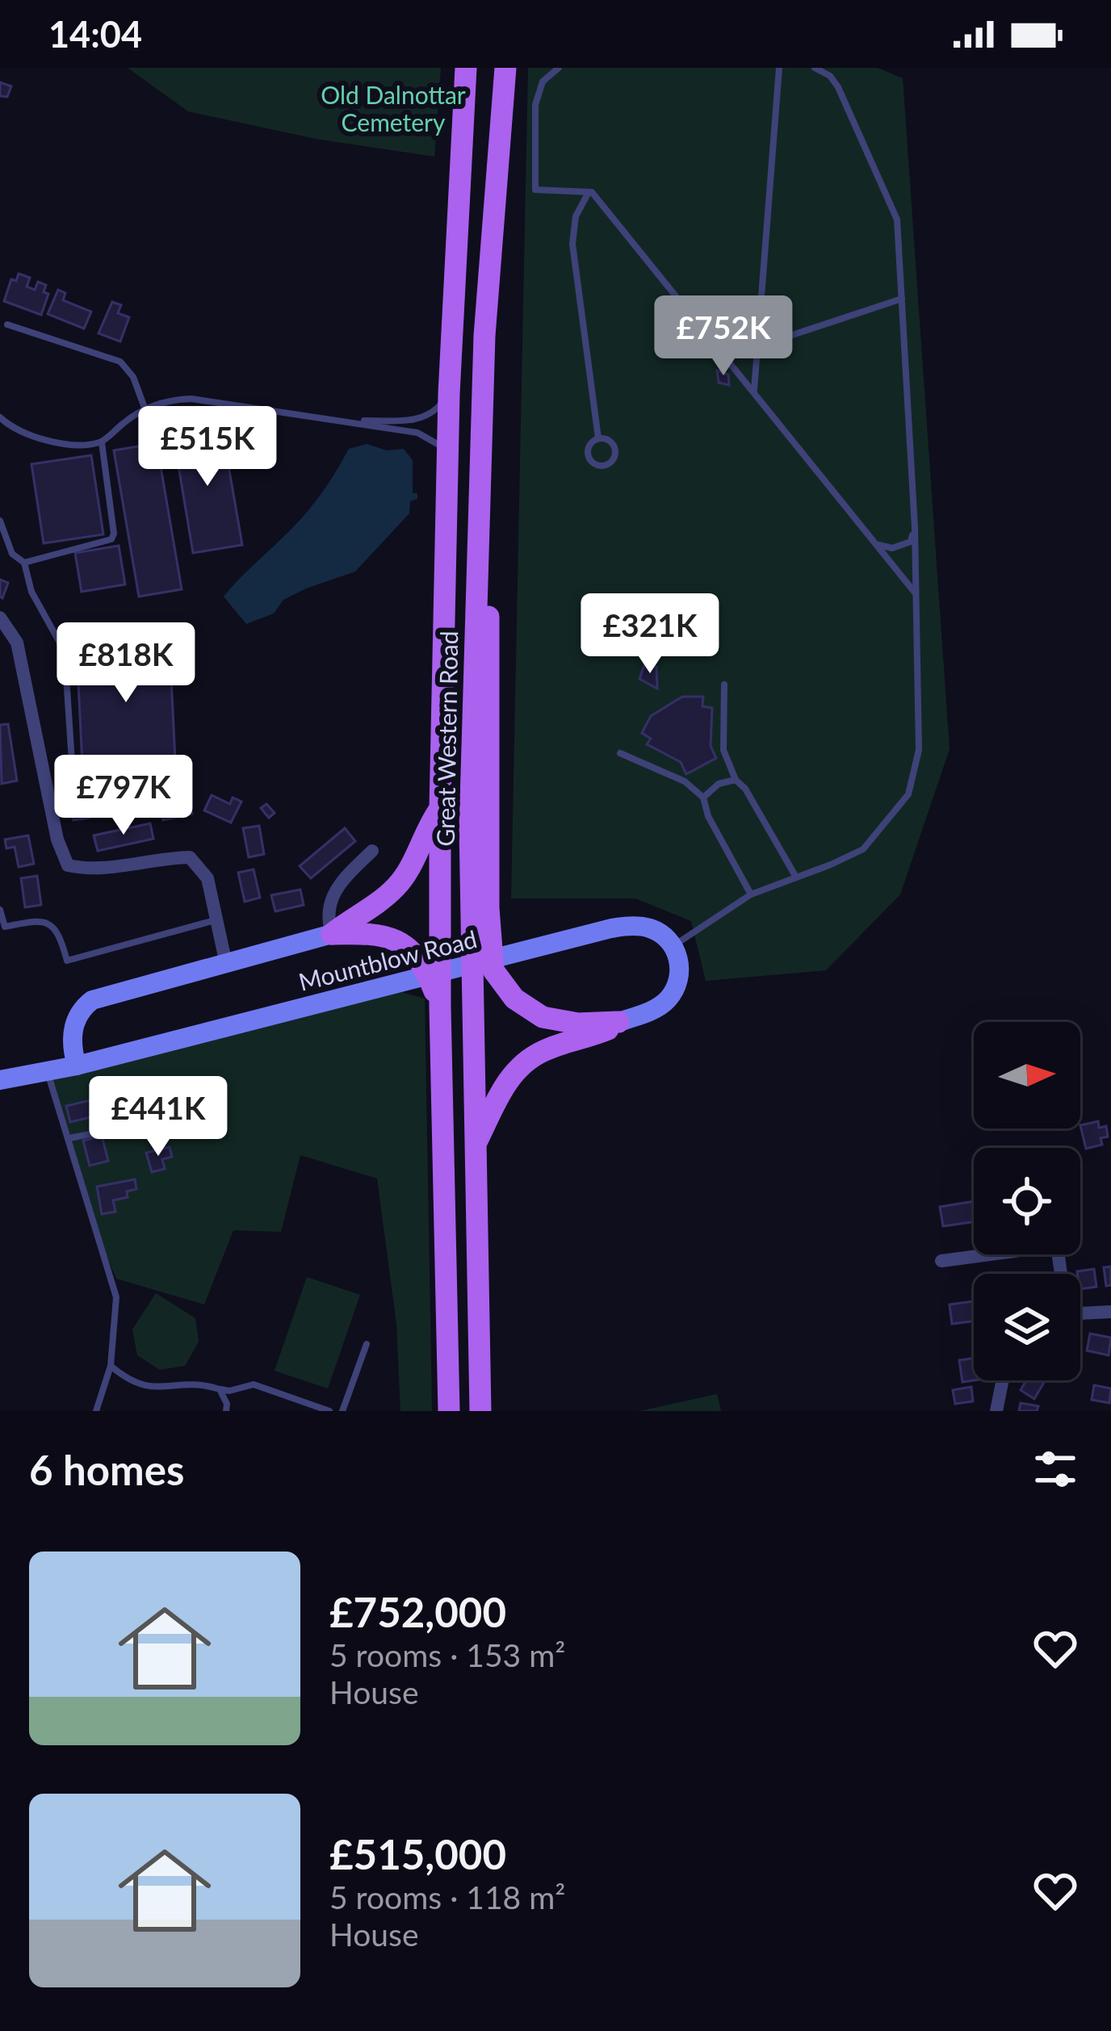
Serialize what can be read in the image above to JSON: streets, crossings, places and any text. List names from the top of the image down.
{
  "streets": {
    "main road": ["Great Western Road"],
    "street": ["Mountblow Road"]
  },
  "parks": ["Old Dalnottar Cemetery"],
  "north": "right",
  "page": {
    "status": "14:04",
    "price": [
      "£752K",
      "£515K",
      "£321K",
      "£818K",
      "£797K",
      "£441K"
    ],
    "heading": "6 homes",
    "list": [
      {
        "name": "£752,000",
        "note": "5 rooms · 153 m² · House"
      },
      {
        "name": "£515,000",
        "note": "5 rooms · 118 m² · House"
      }
    ]
  }
}
